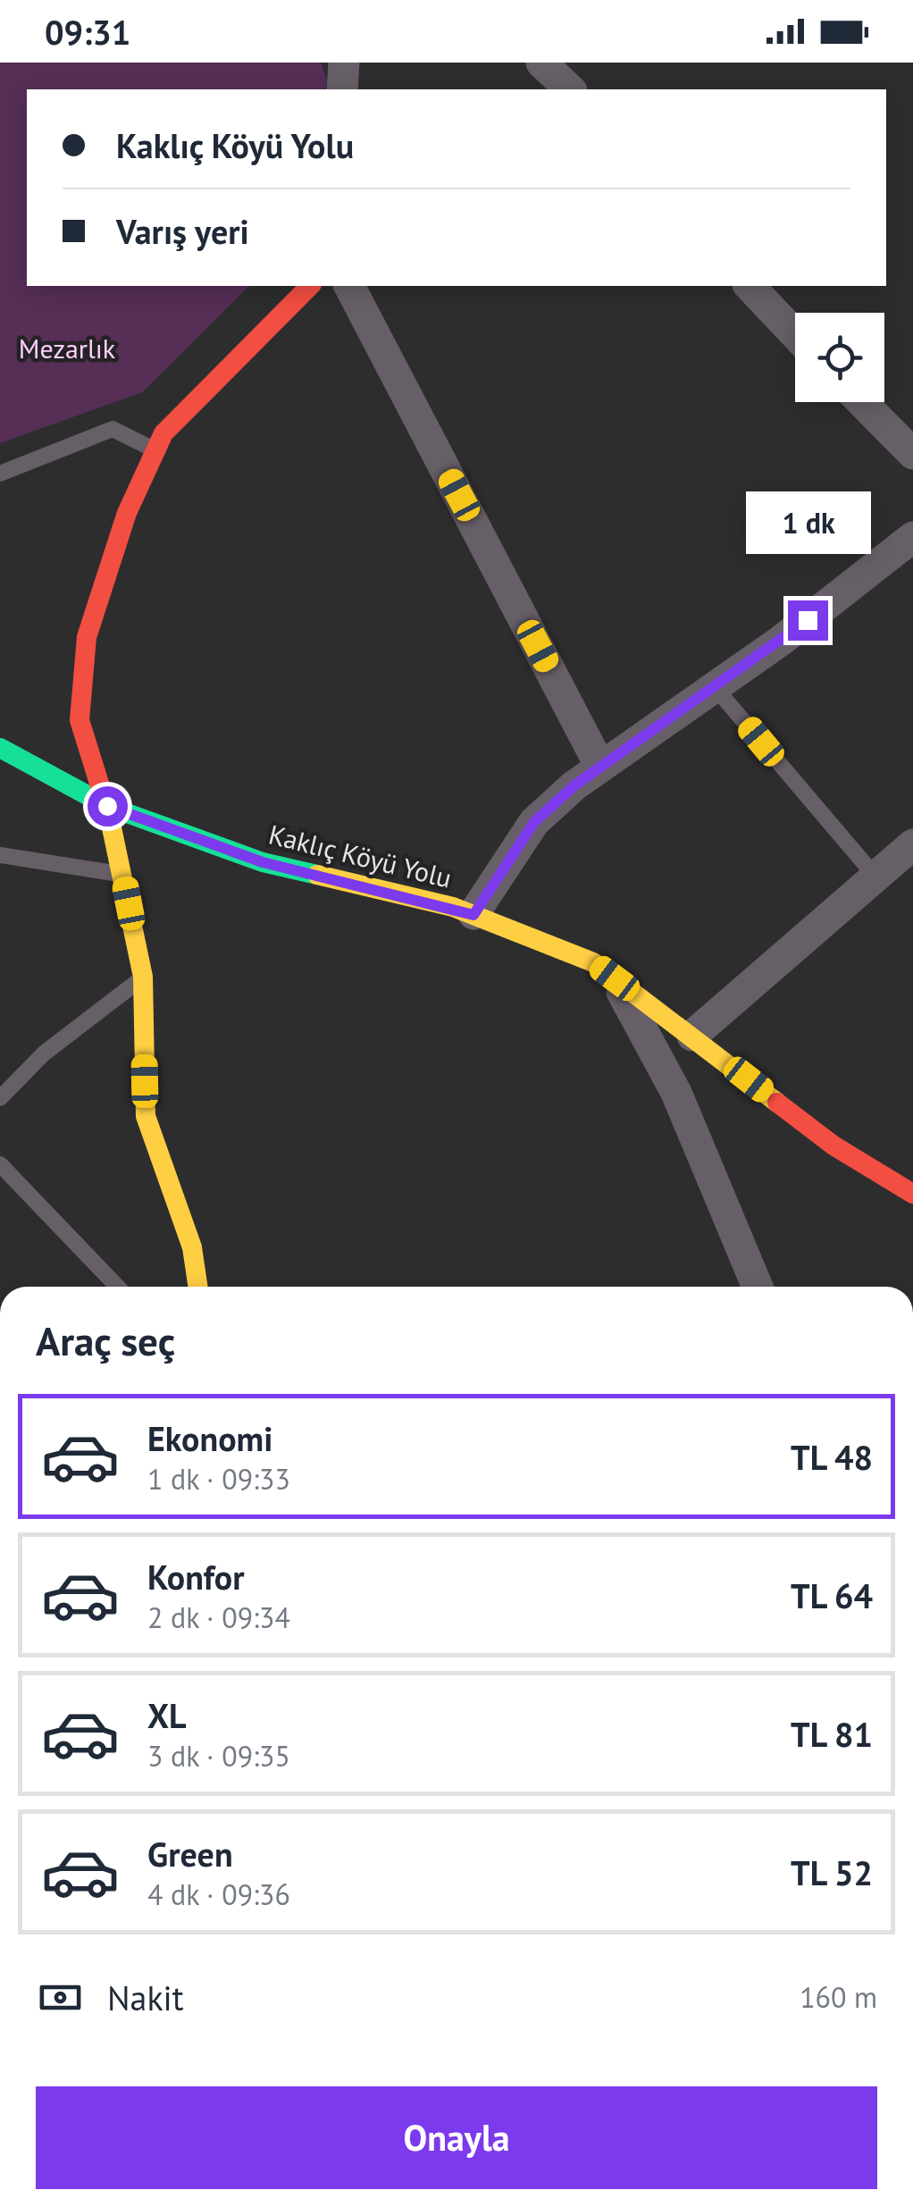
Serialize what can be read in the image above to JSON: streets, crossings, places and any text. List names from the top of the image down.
{
  "streets": {
    "street": ["Kaklıç Köyü Yolu"]
  },
  "parks": ["Mezarlık"],
  "page": {
    "status": "09:31",
    "banner": ["Kaklıç Köyü Yolu", "Varış yeri"],
    "bubble": "1 dk",
    "heading": "Araç seç",
    "list": [
      {
        "name": "Ekonomi",
        "note": "1 dk · 09:33",
        "value": "TL 48"
      },
      {
        "name": "Konfor",
        "note": "2 dk · 09:34",
        "value": "TL 64"
      },
      {
        "name": "XL",
        "note": "3 dk · 09:35",
        "value": "TL 81"
      },
      {
        "name": "Green",
        "note": "4 dk · 09:36",
        "value": "TL 52"
      }
    ],
    "pay": ["Nakit", "160 m"],
    "buttons": "Onayla"
  }
}
